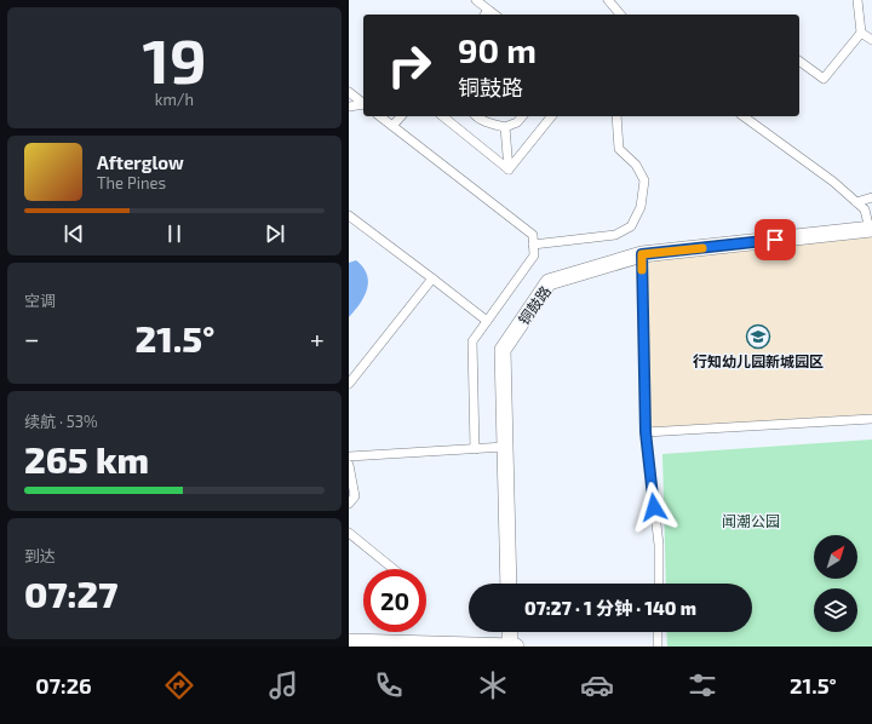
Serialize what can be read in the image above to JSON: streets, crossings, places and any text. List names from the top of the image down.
{
  "streets": {
    "street": ["铜鼓路"]
  },
  "parks": ["闻潮公园"],
  "places": {
    "school or university": ["行知幼儿园新城园区"]
  },
  "north": "top right",
  "page": {
    "tile": [
      ["19", "km/h"],
      "空调",
      ["续航 · 53%", "265 km"],
      ["到达", "07:27"]
    ],
    "turn": ["90 m", "铜鼓路"],
    "song": ["Afterglow", "The Pines"],
    "heat": ["−", "21.5°", "+"],
    "limit": "20",
    "trip": "07:27 · 1 分钟 · 140 m",
    "tabs": ["07:26", "21.5°"]
  }
}
